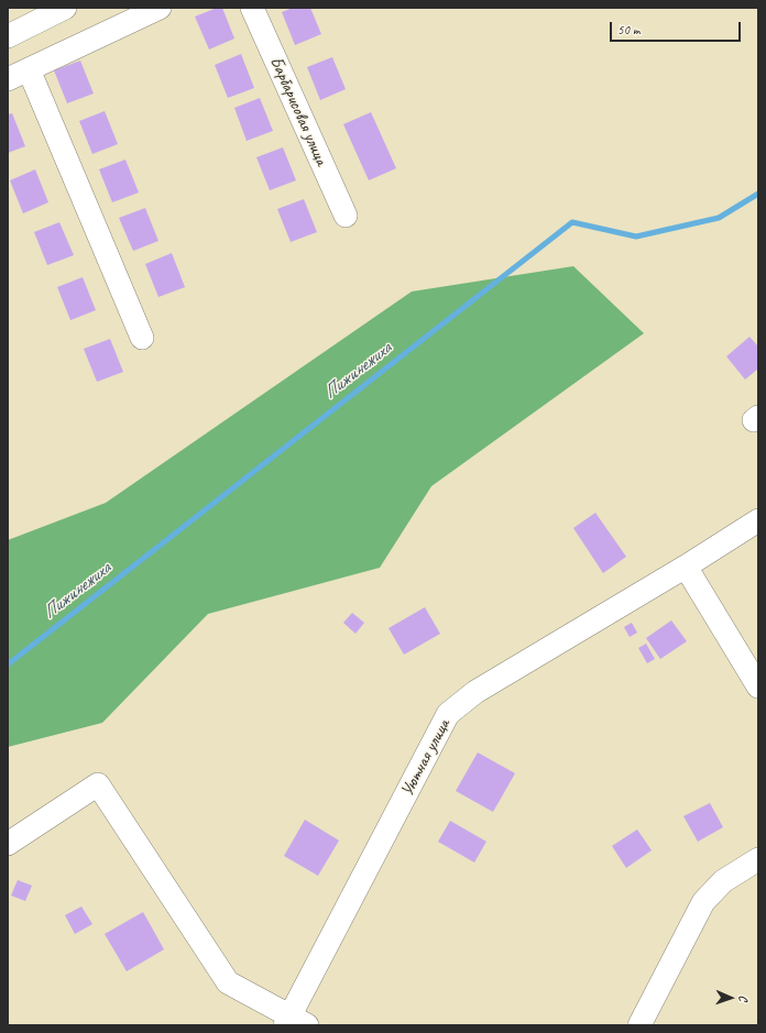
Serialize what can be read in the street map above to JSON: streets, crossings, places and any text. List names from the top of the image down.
{
  "streets": {
    "street": ["Барбарисовая улица", "Уютная улица"]
  },
  "water": ["Пижинежиха"],
  "scale_bar": "50 m",
  "north": "right"
}
